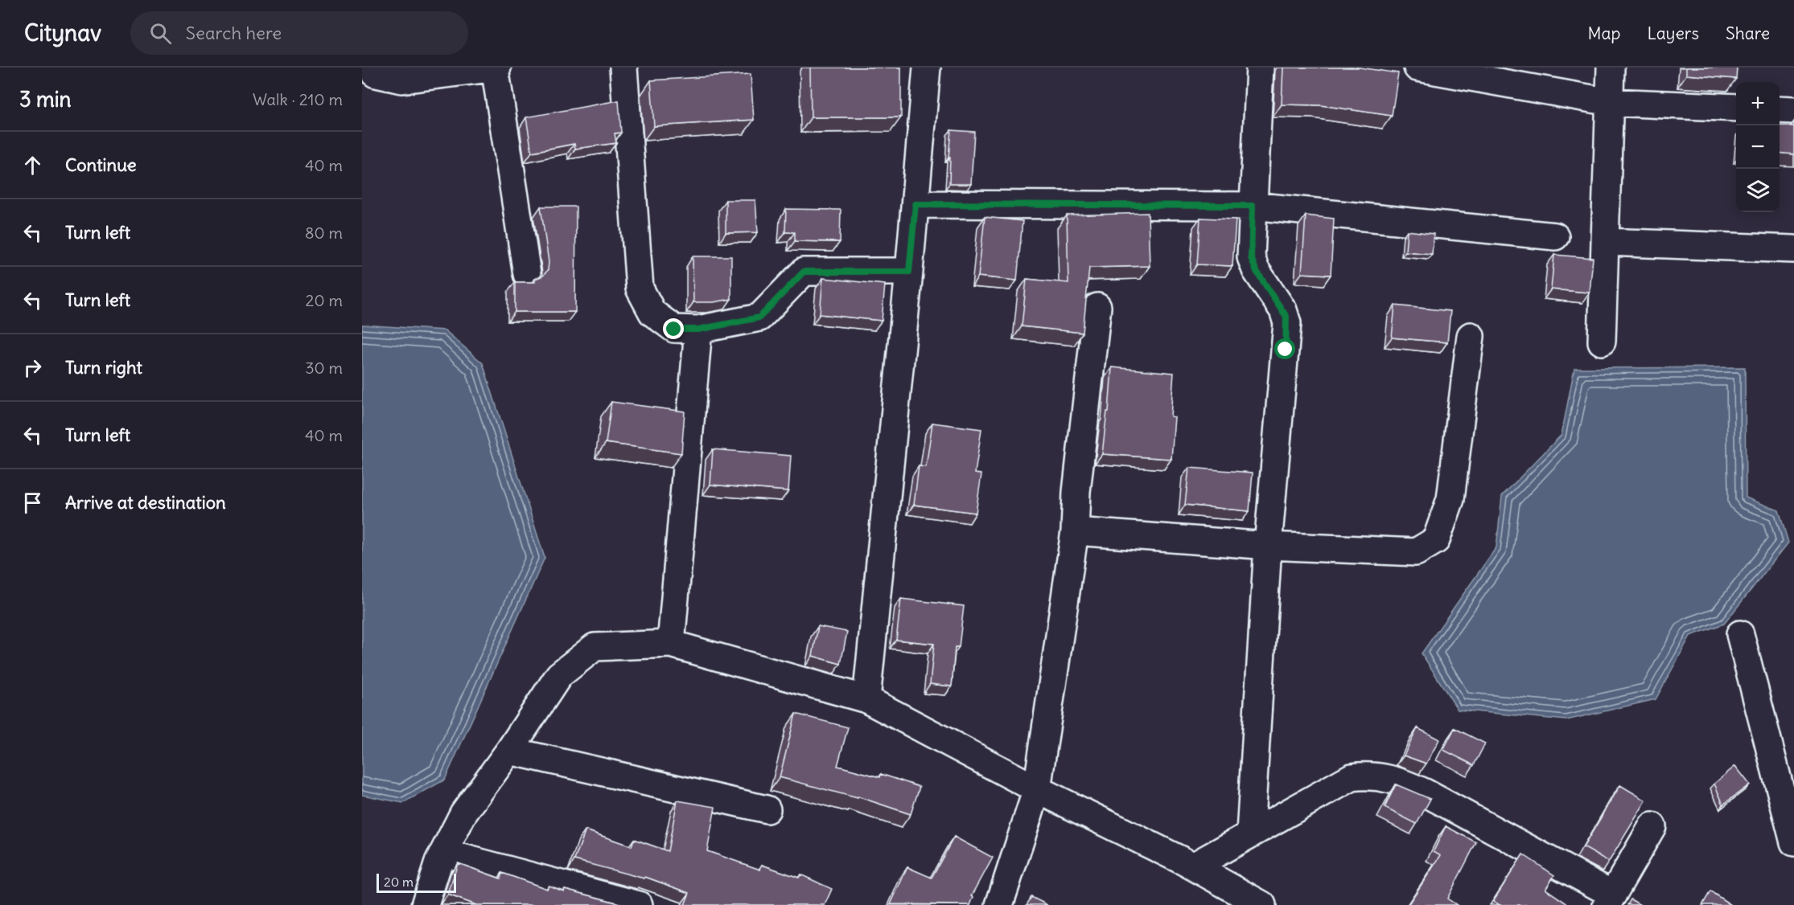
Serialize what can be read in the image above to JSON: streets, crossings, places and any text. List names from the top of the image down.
{
  "scale_bar": "20 m",
  "page": {
    "header": "Citynav",
    "search": "Search here",
    "nav": ["Map", "Layers", "Share"],
    "heading": ["3 min", "Walk · 210 m"],
    "map_buttons": ["+", "−"],
    "list": [
      ["Continue", "40 m"],
      ["Turn left", "80 m"],
      ["Turn left", "20 m"],
      ["Turn right", "30 m"],
      ["Turn left", "40 m"],
      "Arrive at destination"
    ],
    "scale": "20 m"
  }
}
